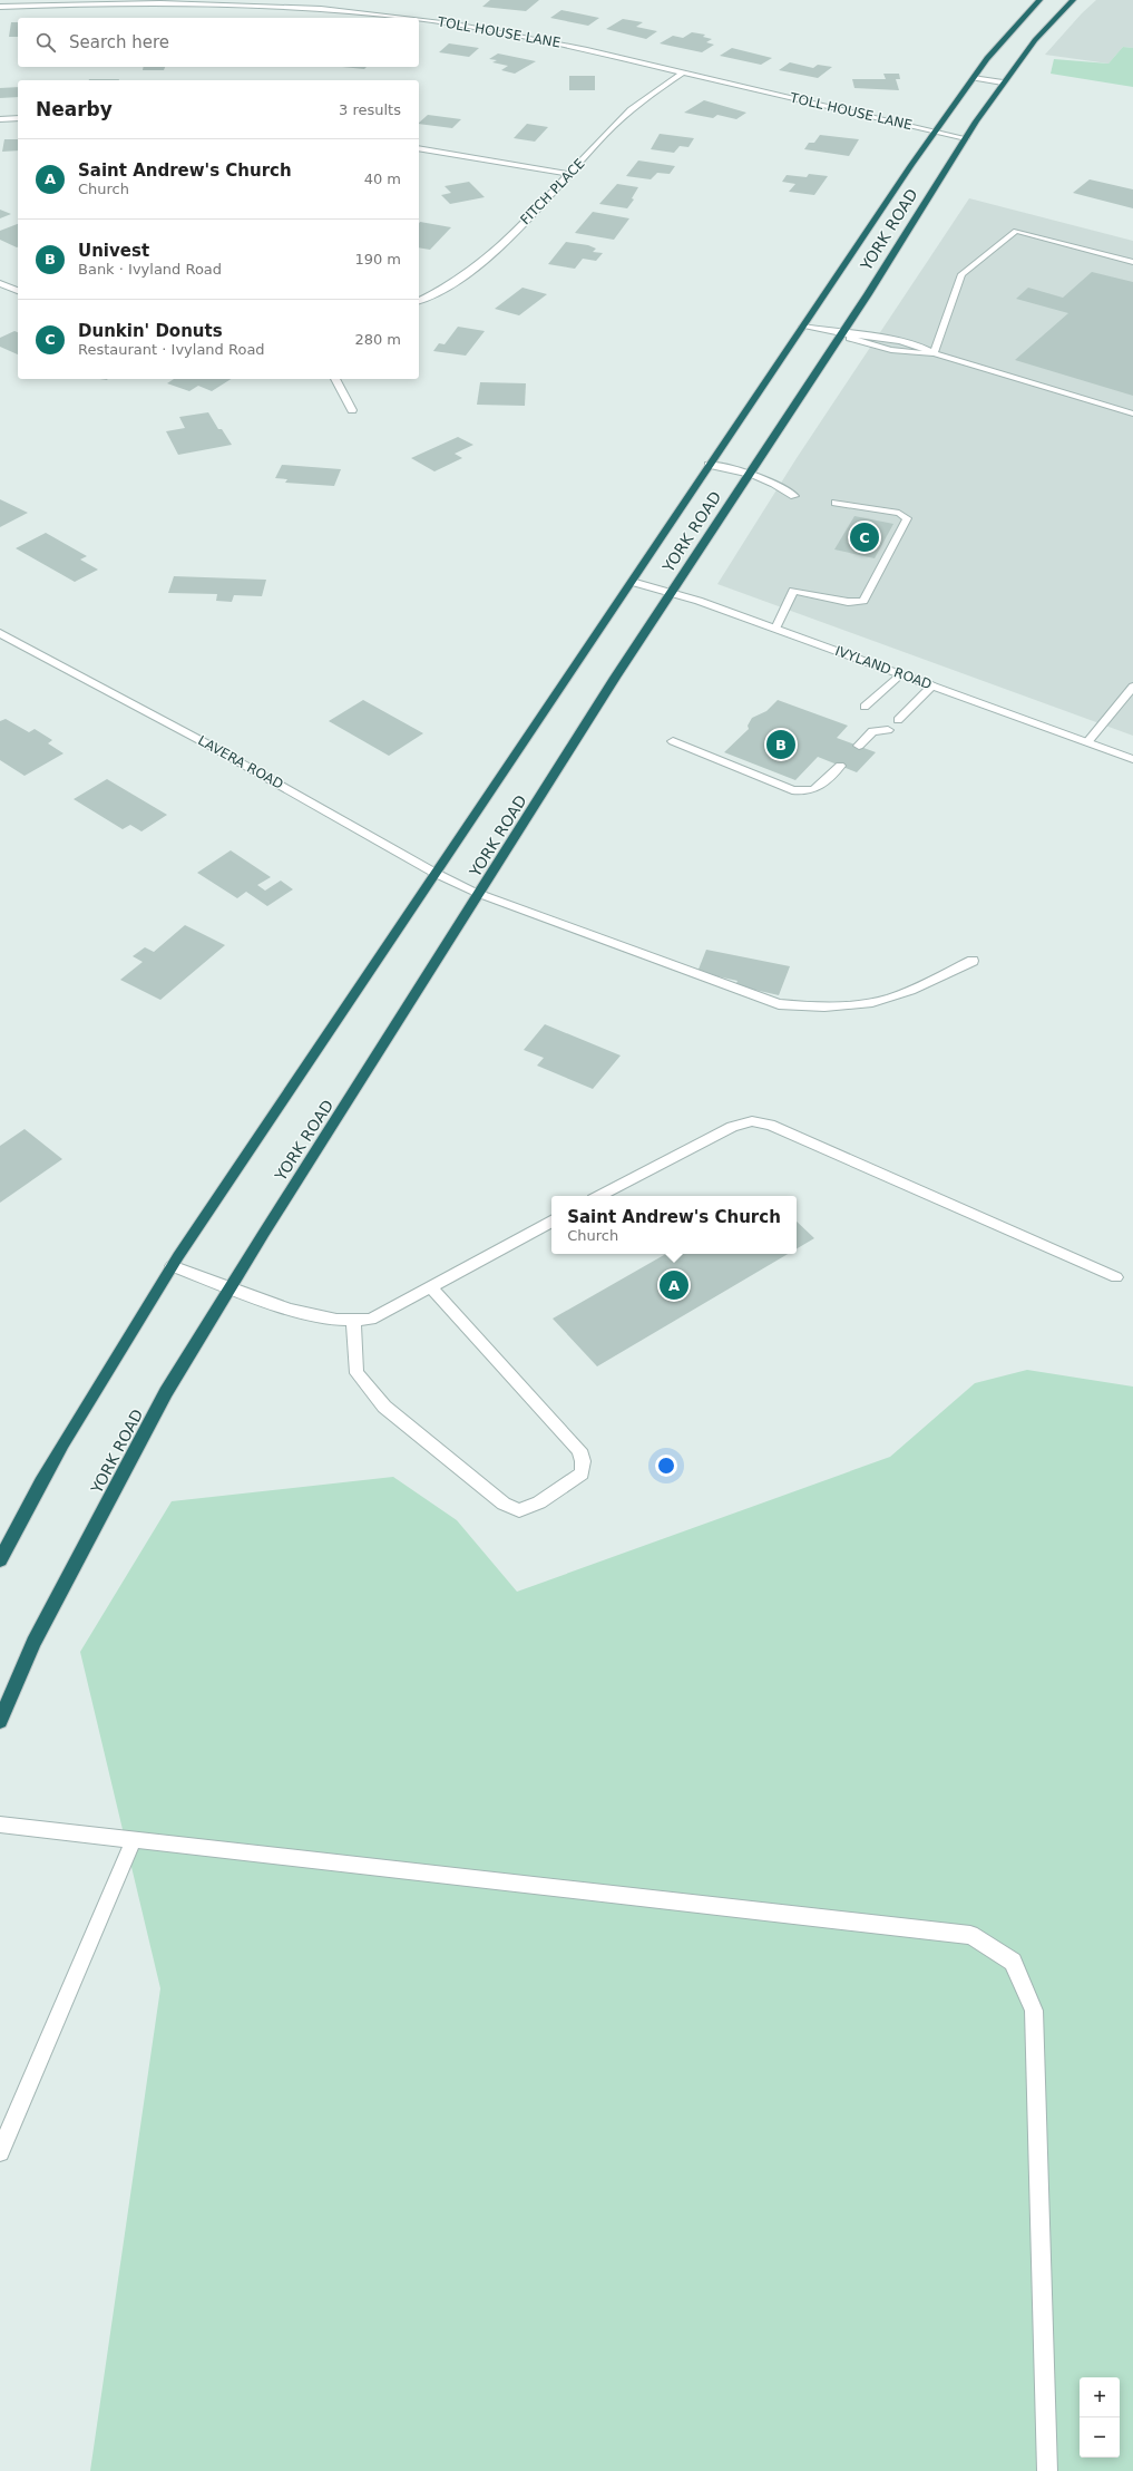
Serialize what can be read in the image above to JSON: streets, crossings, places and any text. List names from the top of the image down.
{
  "streets": {
    "highway": ["YORK ROAD"],
    "street": [
      "TOLL HOUSE LANE",
      "FITCH PLACE",
      "IVYLAND ROAD",
      "LAVERA ROAD"
    ]
  },
  "crossings": [
    ["TOLL HOUSE LANE", "FITCH PLACE"],
    ["TOLL HOUSE LANE", "YORK ROAD"],
    ["YORK ROAD", "IVYLAND ROAD"],
    ["YORK ROAD", "LAVERA ROAD"]
  ],
  "page": {
    "search": "Search here",
    "heading": ["Nearby", "3 results"],
    "list": [
      {
        "mark": "A",
        "name": "Saint Andrew's Church",
        "note": "Church",
        "value": "40 m"
      },
      {
        "mark": "B",
        "name": "Univest",
        "note": "Bank · Ivyland Road",
        "value": "190 m"
      },
      {
        "mark": "C",
        "name": "Dunkin' Donuts",
        "note": "Restaurant · Ivyland Road",
        "value": "280 m"
      }
    ],
    "pins": ["C", "B", "A"],
    "popup": ["Saint Andrew's Church", "Church"],
    "map_buttons": ["+", "−"]
  }
}
